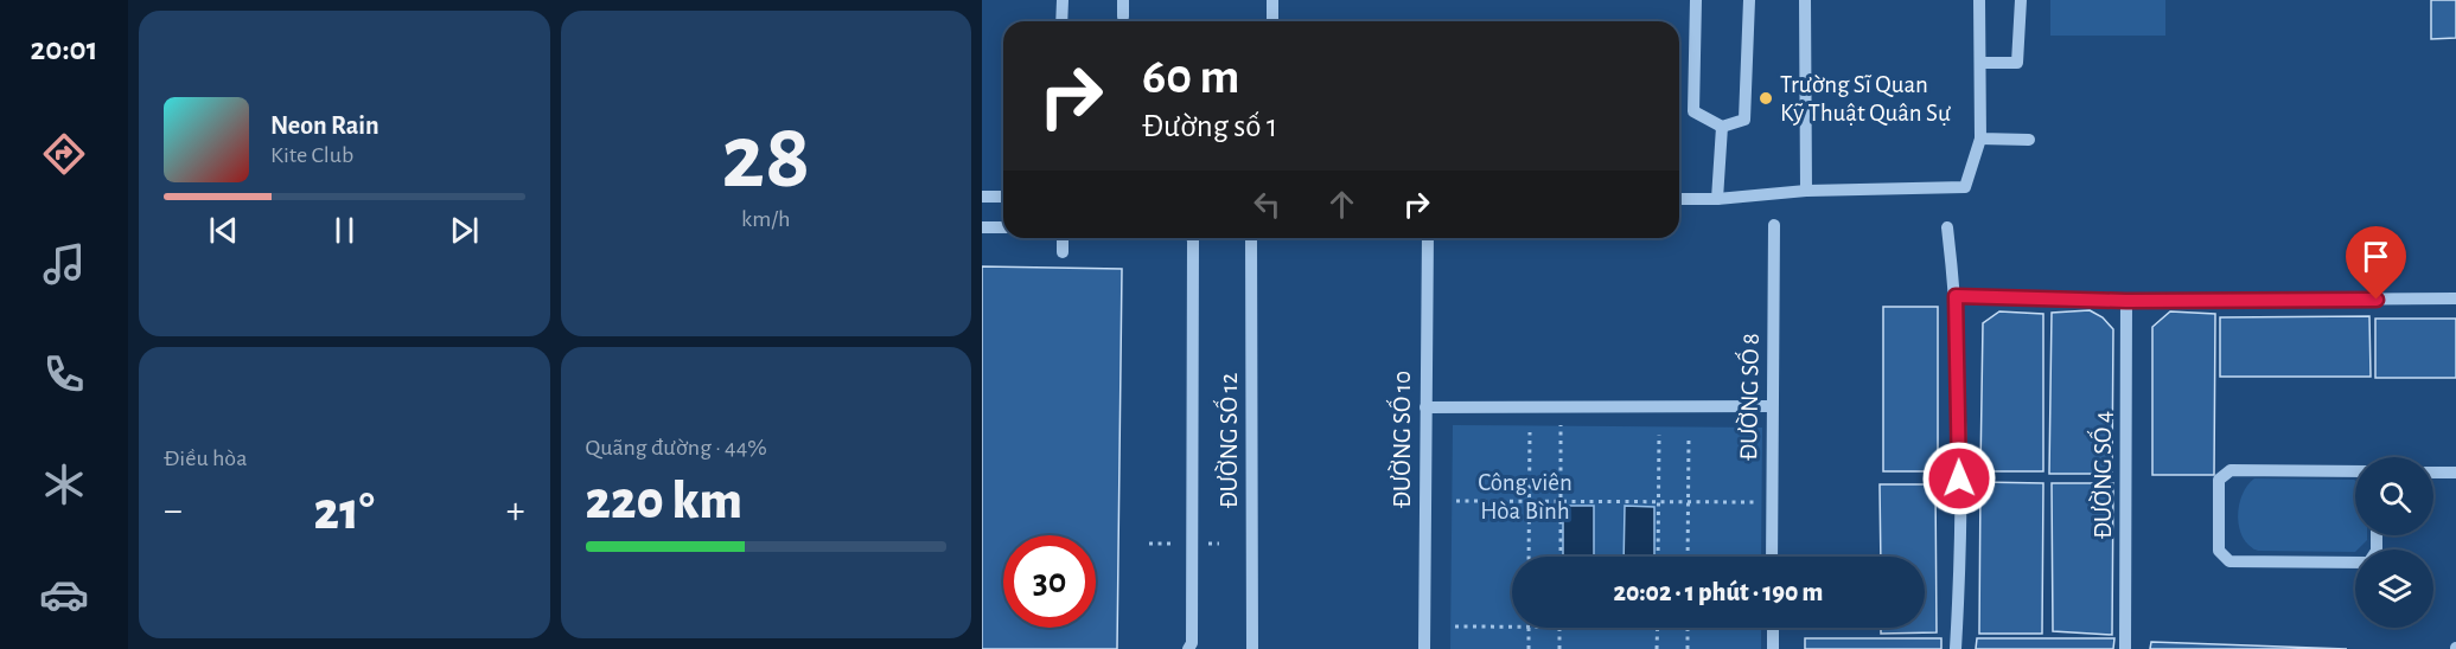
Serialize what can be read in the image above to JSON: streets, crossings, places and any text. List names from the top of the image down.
{
  "streets": {
    "street": [
      "ĐƯỜNG SỐ 8",
      "ĐƯỜNG SỐ 10",
      "ĐƯỜNG SỐ 12",
      "ĐƯỜNG SỐ 4"
    ]
  },
  "parks": ["Công viên Hòa Bình"],
  "places": ["Trường Sĩ Quan Kỹ Thuật Quân Sự"],
  "page": {
    "tabs": "20:01",
    "tile": [
      ["28", "km/h"],
      "Điều hòa",
      ["Quãng đường · 44%", "220 km"]
    ],
    "turn": ["60 m", "Đường số 1"],
    "song": ["Neon Rain", "Kite Club"],
    "heat": ["−", "21°", "+"],
    "limit": "30",
    "trip": "20:02 · 1 phút · 190 m"
  }
}
